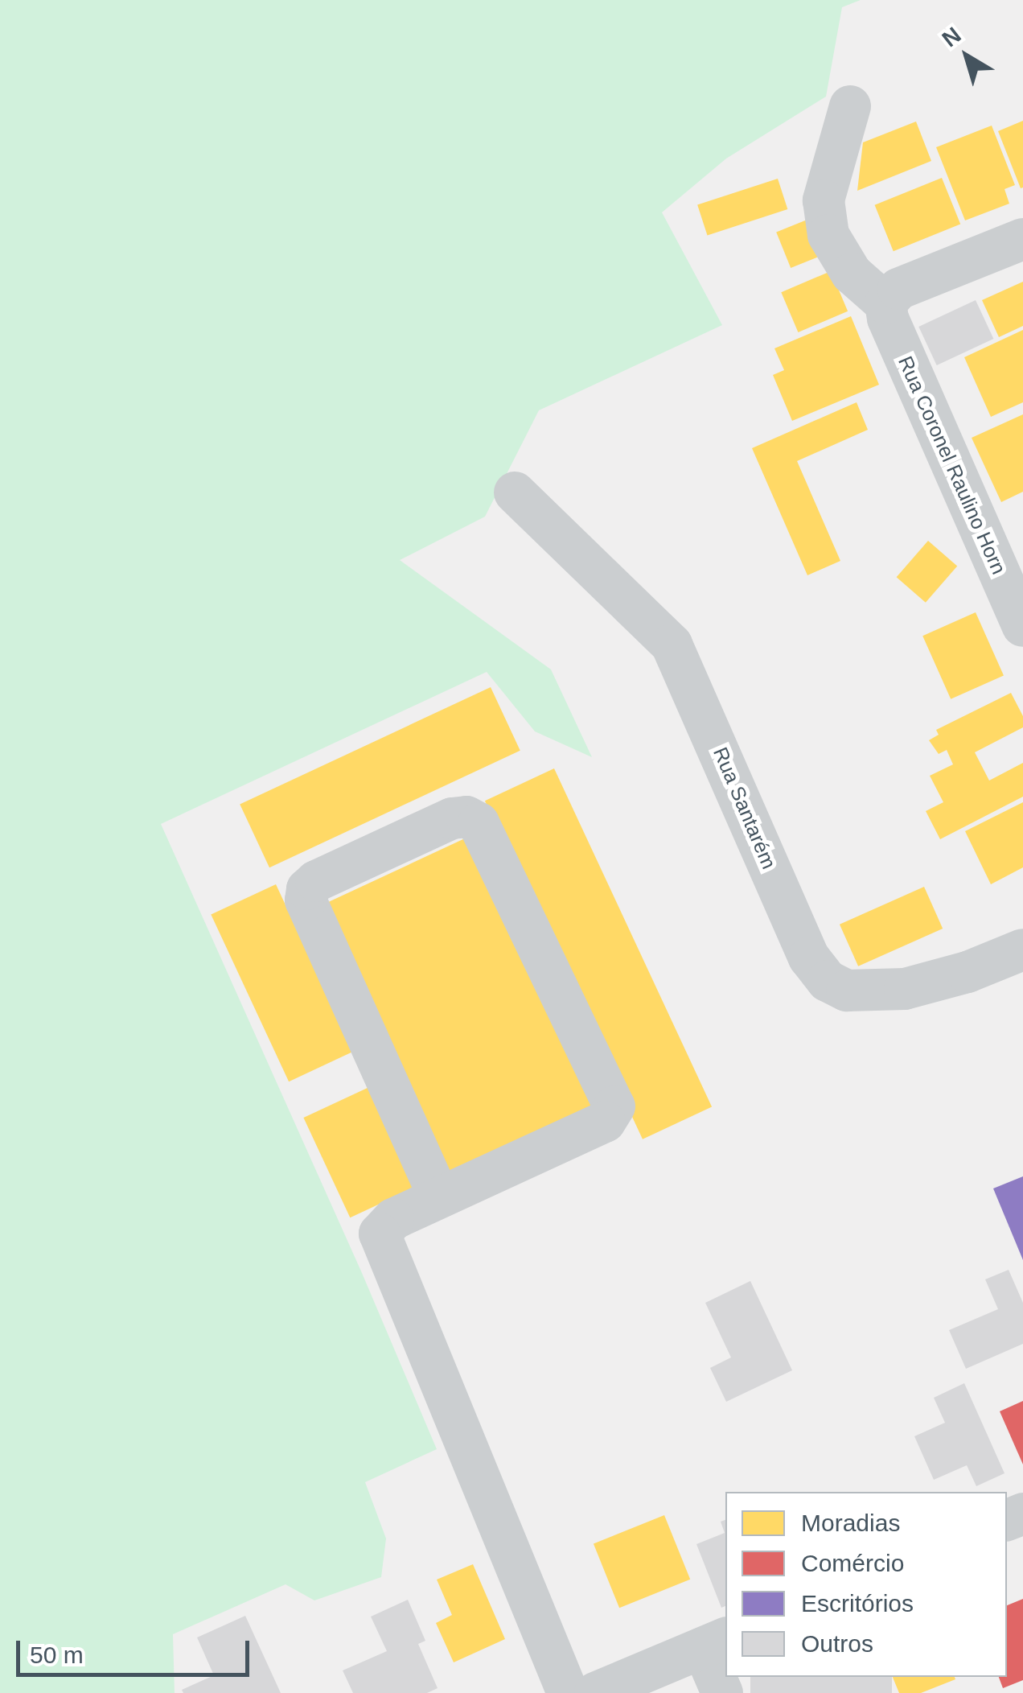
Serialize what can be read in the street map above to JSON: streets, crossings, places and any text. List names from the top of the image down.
{
  "streets": {
    "street": ["Rua Coronel Raulino Horn", "Rua Santarém"]
  },
  "legend": [
    "Moradias",
    "Comércio",
    "Escritórios",
    "Outros"
  ],
  "scale_bar": "50 m",
  "north": "top left"
}
